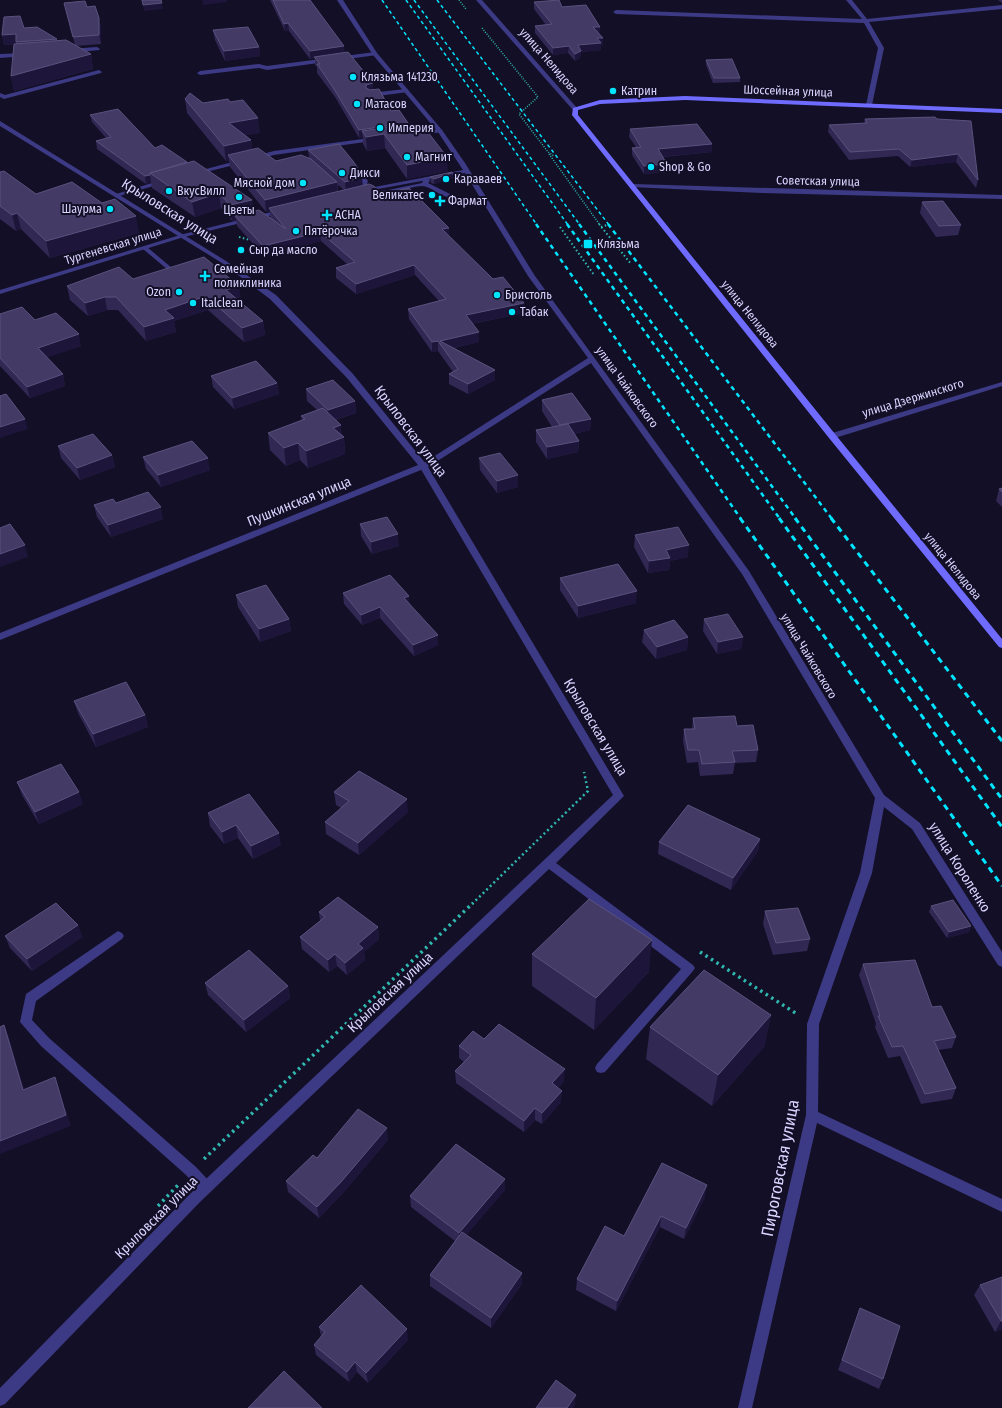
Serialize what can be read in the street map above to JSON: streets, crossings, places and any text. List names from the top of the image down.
{
  "streets": {
    "main road": ["улица Нелидова", "Шоссейная улица"],
    "street": [
      "Советская улица",
      "Крыловская улица",
      "Тургеневская улица",
      "улица Чайковского",
      "улица Дзержинского",
      "Пушкинская улица",
      "улица Короленко",
      "Пироговская улица"
    ]
  },
  "crossings": [
    ["улица Нелидова", "Шоссейная улица"],
    ["улица Нелидова", "Советская улица"],
    ["улица Нелидова", "улица Дзержинского"],
    ["Крыловская улица", "Тургеневская улица"],
    ["Крыловская улица", "Пушкинская улица"],
    ["улица Чайковского", "Пушкинская улица"],
    ["улица Чайковского", "улица Короленко"],
    ["улица Чайковского", "Пироговская улица"],
    ["улица Короленко", "Пироговская улица"]
  ],
  "places": {
    "other": [
      "Клязьма 141230",
      "Катрин",
      "Матасов",
      "Империя",
      "Магнит",
      "Shop & Go",
      "Дикси",
      "Караваев",
      "Мясной дом",
      "ВкусВилл",
      "Великатес",
      "Цветы",
      "Шаурма",
      "Пятёрочка",
      "Сыр да масло",
      "Ozon",
      "Бристоль",
      "Italclean",
      "Табак"
    ],
    "health": ["Фармат", "АСНА", "Семейная поликлиника"],
    "transit": ["Клязьма"]
  }
}
